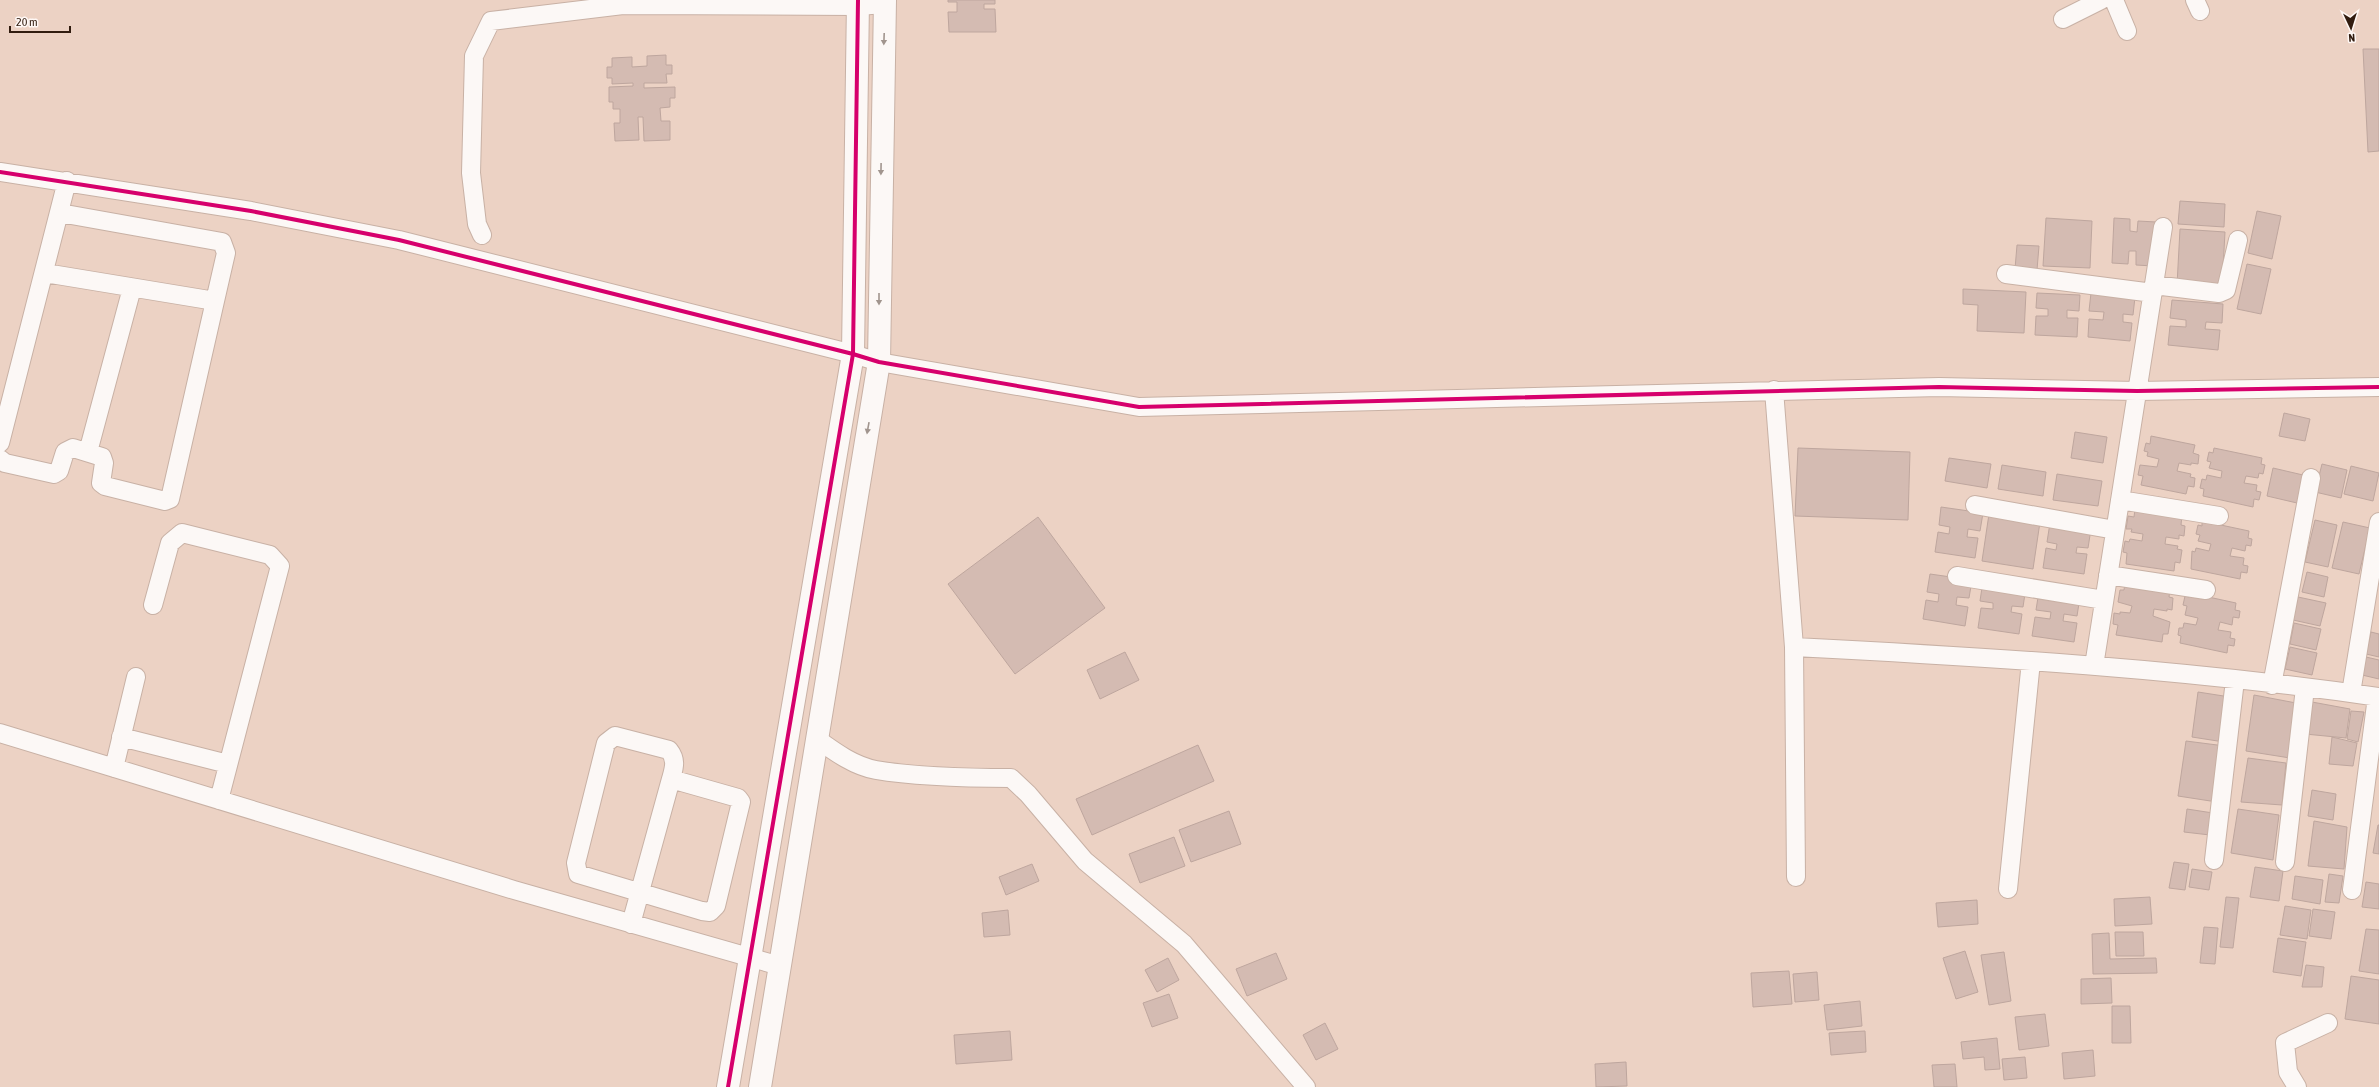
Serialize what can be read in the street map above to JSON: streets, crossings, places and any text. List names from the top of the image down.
{
  "scale_bar": "20 m",
  "north": "bottom"
}
